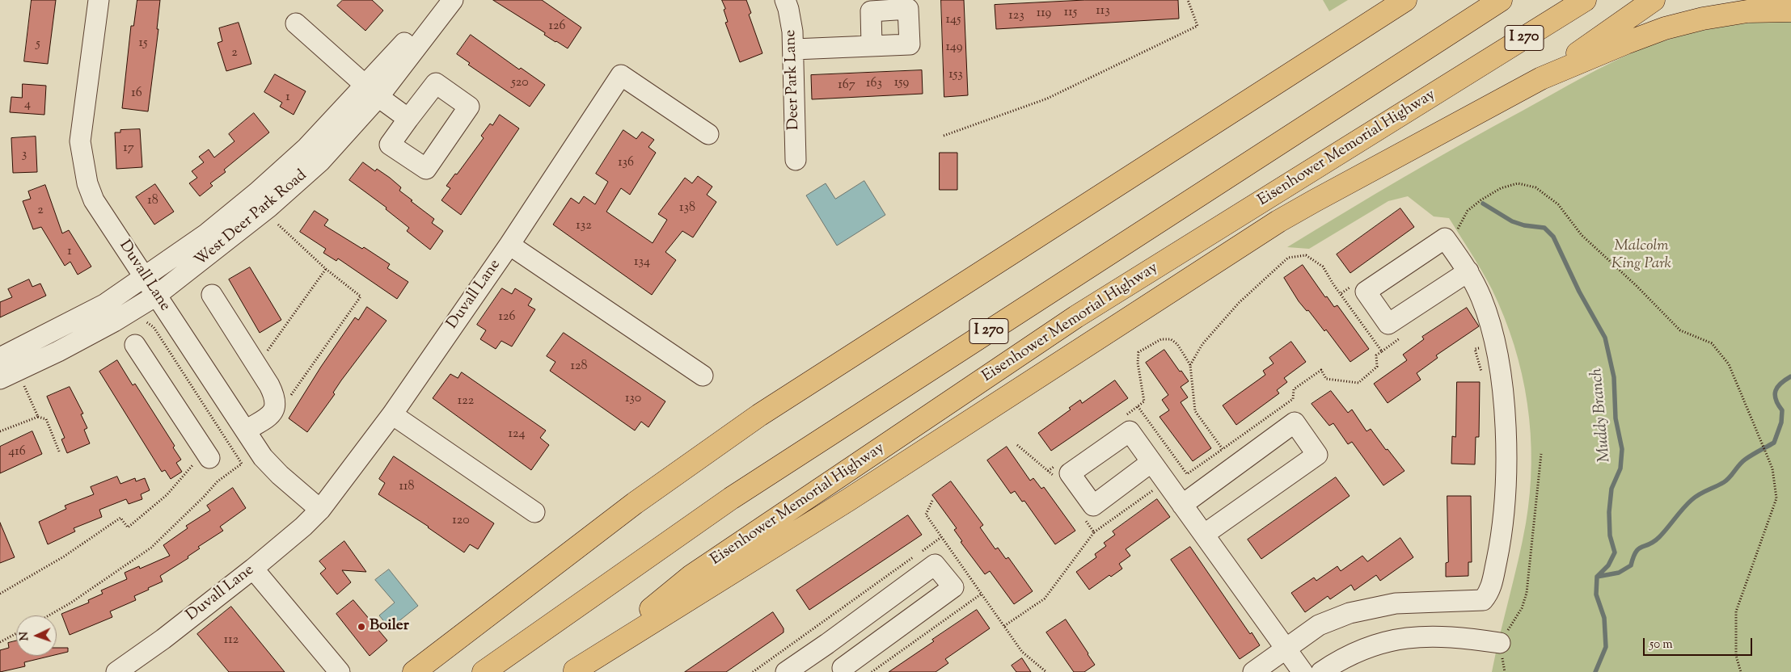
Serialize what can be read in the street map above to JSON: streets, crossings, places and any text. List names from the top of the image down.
{
  "streets": {
    "highway": ["I 270", "Eisenhower Memorial Highway"],
    "street": ["Deer Park Lane", "West Deer Park Road", "Duvall Lane"]
  },
  "crossings": [
    ["West Deer Park Road", "Duvall Lane"]
  ],
  "water": ["Muddy Branch"],
  "parks": ["Malcolm King Park"],
  "places": ["Boiler"],
  "house_numbers": [
    "113",
    "115",
    "119",
    "123",
    "145",
    "126",
    "15",
    "5",
    "149",
    "2",
    "153",
    "520",
    "159",
    "163",
    "167",
    "16",
    "1",
    "4",
    "17",
    "3",
    "136",
    "18",
    "138",
    "2",
    "132",
    "1",
    "134",
    "126",
    "128",
    "130",
    "122",
    "124",
    "416",
    "118",
    "120",
    "112"
  ],
  "scale_bar": "50 m",
  "north": "left"
}
